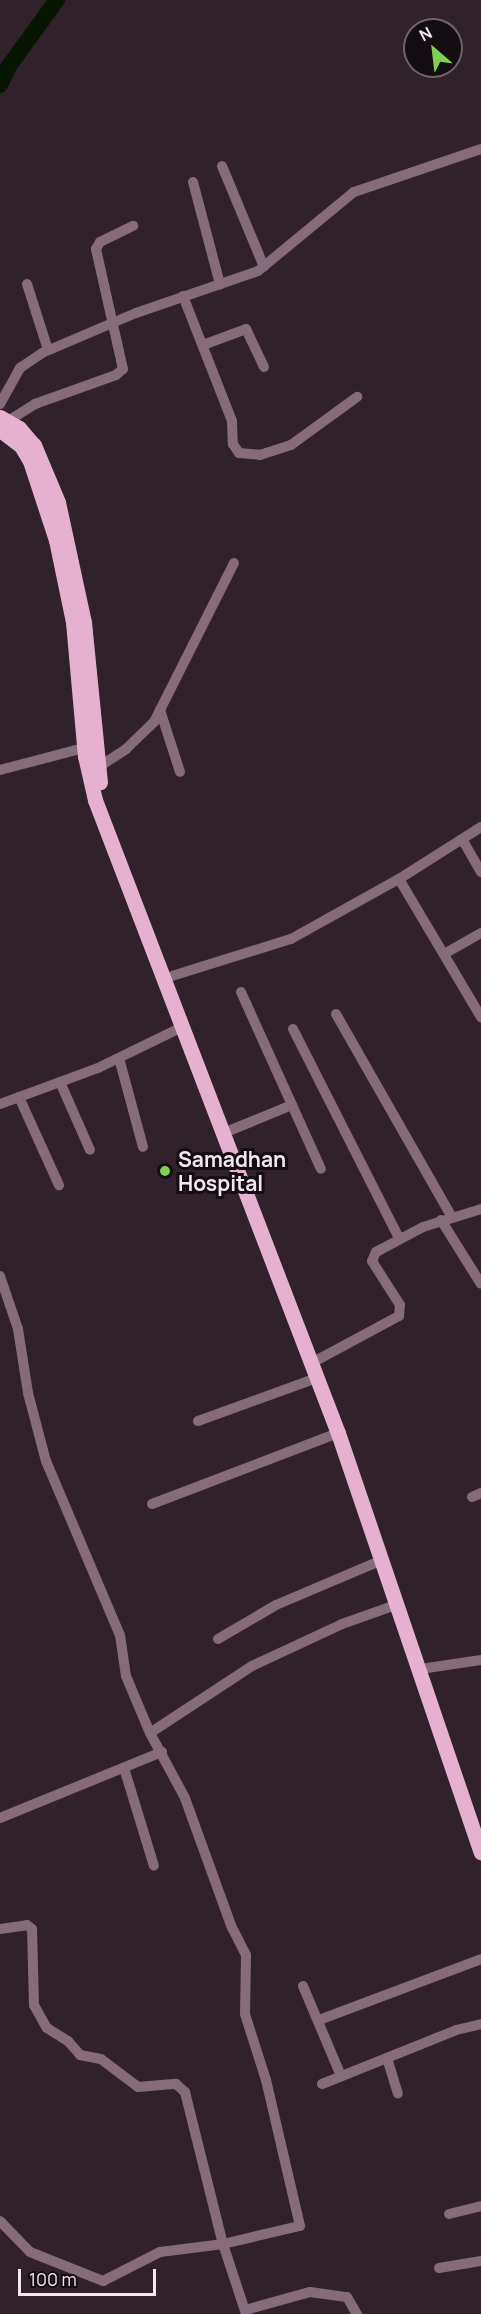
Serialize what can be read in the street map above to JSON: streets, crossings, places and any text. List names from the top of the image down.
{
  "places": ["Samadhan Hospital"],
  "scale_bar": "100 m",
  "north": "top left"
}
